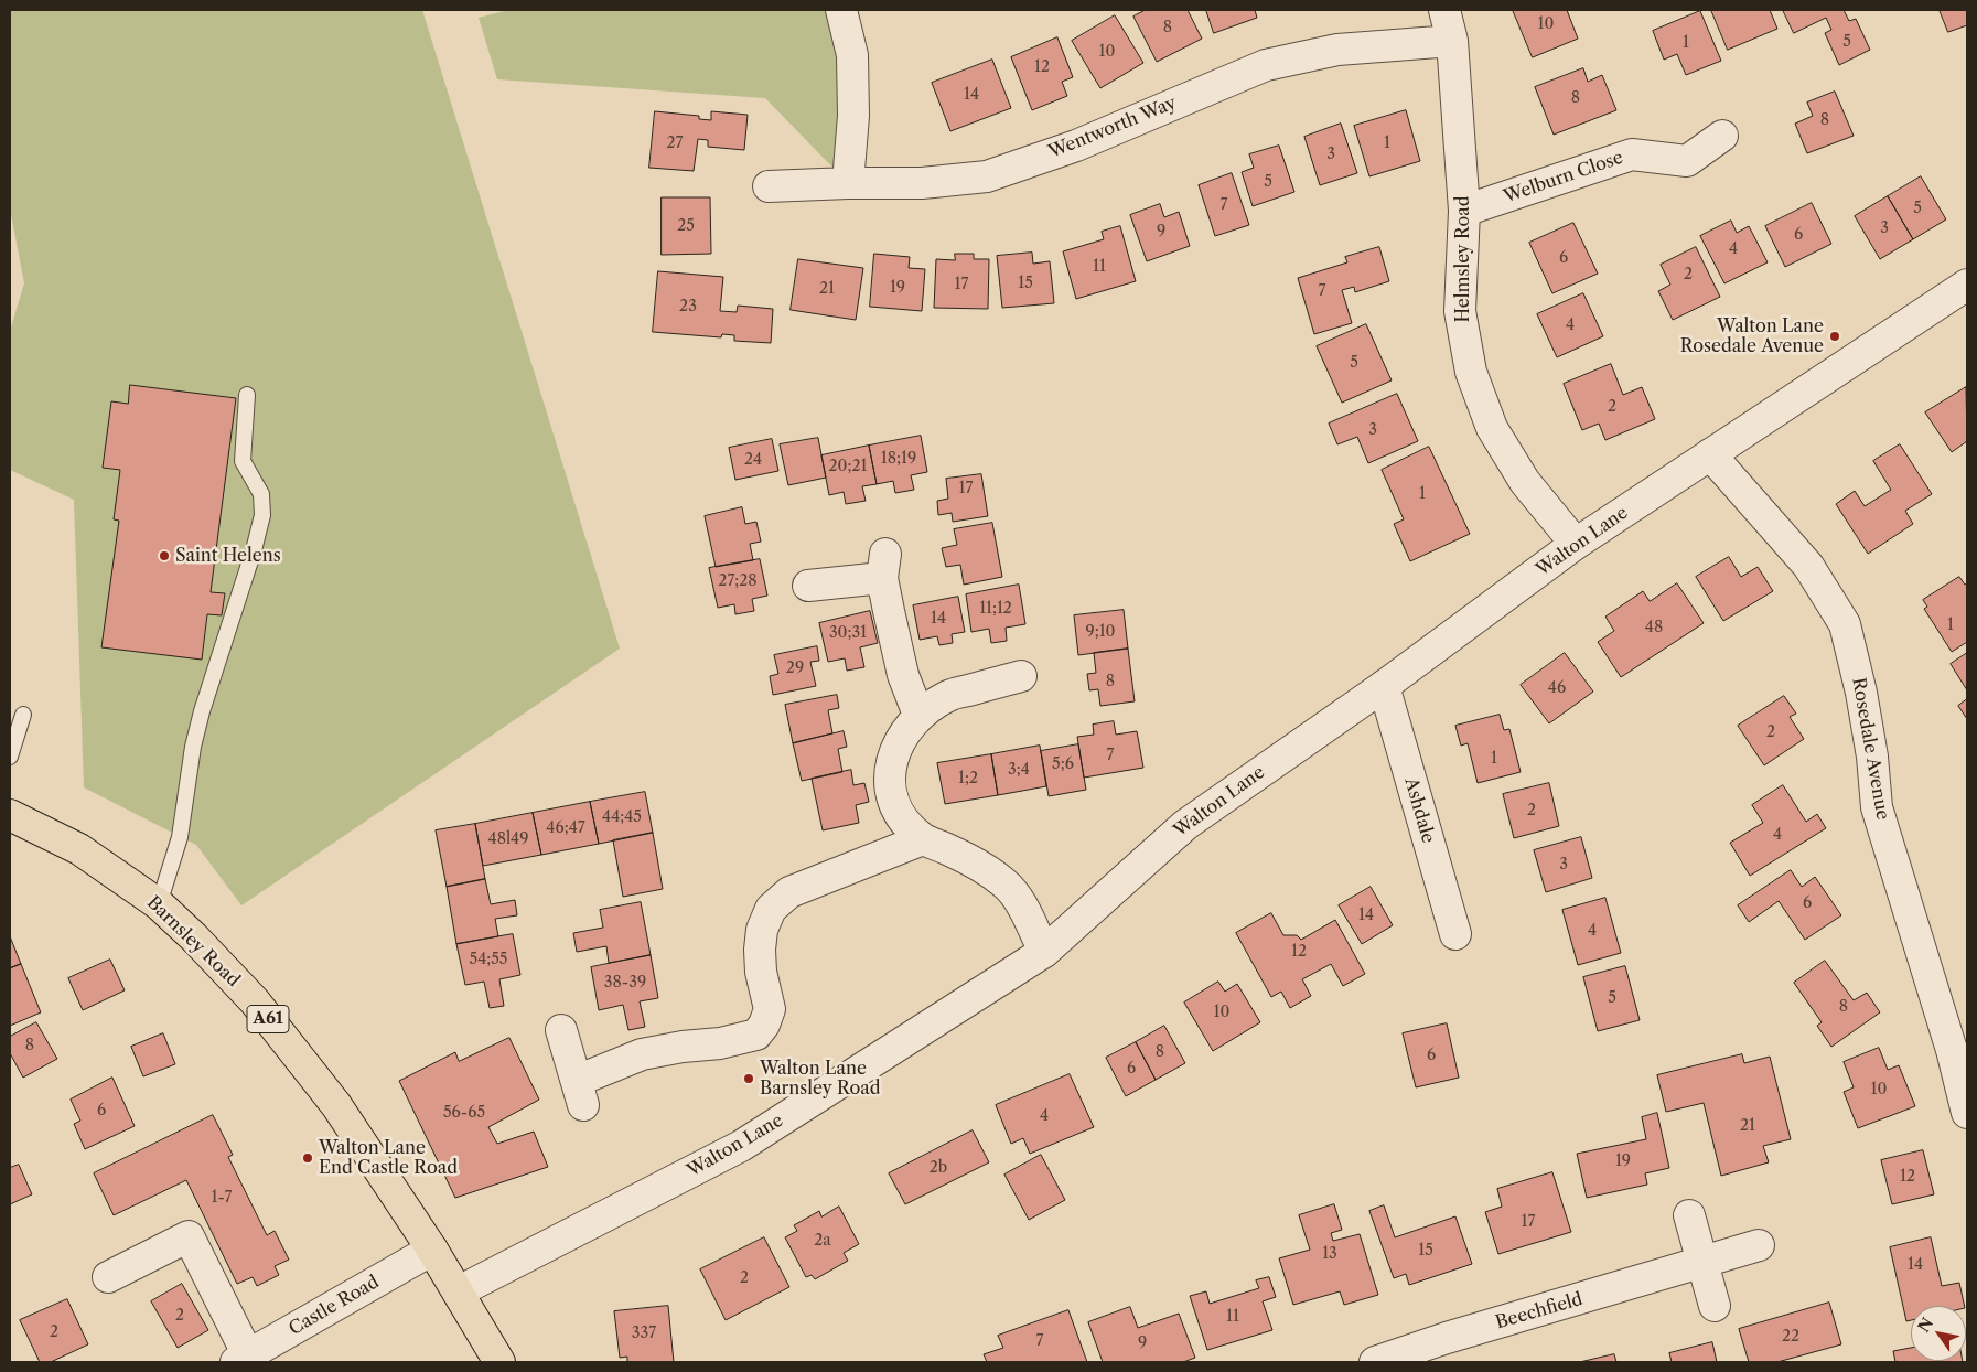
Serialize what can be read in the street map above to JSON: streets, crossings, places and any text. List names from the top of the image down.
{
  "streets": {
    "main road": ["Barnsley Road", "A61"],
    "street": [
      "Wentworth Way",
      "Welburn Close",
      "Helmsley Road",
      "Walton Lane",
      "Rosedale Avenue",
      "Ashdale",
      "Castle Road",
      "Beechfield"
    ]
  },
  "crossings": [
    ["Wentworth Way", "Helmsley Road"],
    ["Welburn Close", "Helmsley Road"],
    ["Helmsley Road", "Walton Lane"],
    ["Walton Lane", "Rosedale Avenue"],
    ["Walton Lane", "Ashdale"],
    ["Walton Lane", "Barnsley Road"],
    ["Barnsley Road", "Castle Road"]
  ],
  "places": [
    "Walton Lane Rosedale Avenue",
    "Saint Helens",
    "Walton Lane Barnsley Road",
    "Walton Lane End Castle Road"
  ],
  "house_numbers": [
    "10",
    "8",
    "5",
    "1",
    "10",
    "12",
    "14",
    "8",
    "8",
    "27",
    "1",
    "3",
    "5",
    "7",
    "5",
    "25",
    "3",
    "9",
    "6",
    "4",
    "6",
    "11",
    "2",
    "15",
    "17",
    "19",
    "21",
    "7",
    "23",
    "4",
    "5",
    "2",
    "3",
    "18;19",
    "24",
    "20;21",
    "17",
    "1",
    "27;28",
    "11;12",
    "14",
    "1",
    "48",
    "9;10",
    "30;31",
    "29",
    "8",
    "46",
    "2",
    "7",
    "1",
    "5;6",
    "3;4",
    "1;2",
    "2",
    "44;45",
    "46;47",
    "4",
    "48l49",
    "3",
    "6",
    "14",
    "4",
    "12",
    "54;55",
    "38-39",
    "5",
    "8",
    "10",
    "8",
    "8",
    "6",
    "6",
    "10",
    "6",
    "56-65",
    "4",
    "21",
    "19",
    "2b",
    "12",
    "1-7",
    "17",
    "2a",
    "15",
    "13",
    "14",
    "2",
    "2",
    "11",
    "2",
    "337",
    "22",
    "7",
    "9"
  ],
  "north": "top left"
}
